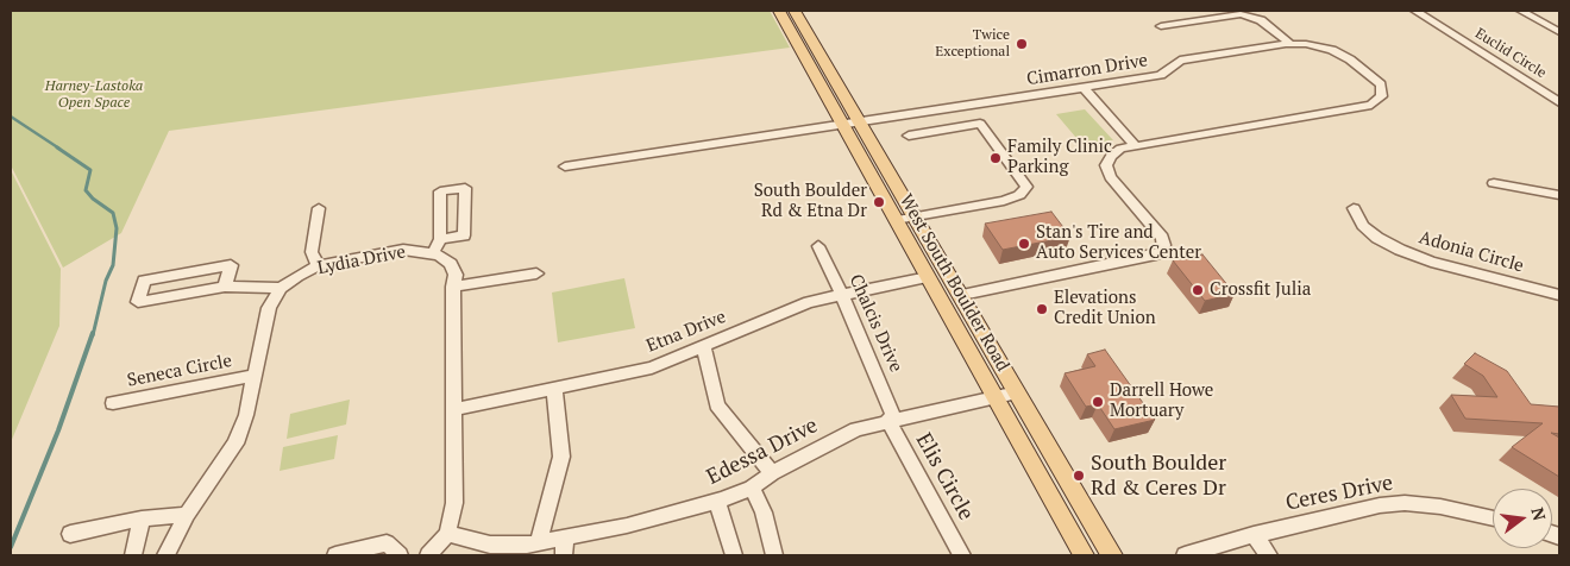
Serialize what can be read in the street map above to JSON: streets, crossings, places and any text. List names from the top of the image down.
{
  "streets": {
    "main road": ["West South Boulder Road"],
    "street": [
      "Euclid Circle",
      "Cimarron Drive",
      "Adonia Circle",
      "Lydia Drive",
      "Chalcis Drive",
      "Etna Drive",
      "Seneca Circle",
      "Edessa Drive",
      "Elis Circle",
      "Ceres Drive"
    ]
  },
  "crossings": [
    ["Cimarron Drive", "West South Boulder Road"],
    ["Lydia Drive", "Etna Drive"],
    ["West South Boulder Road", "Etna Drive"],
    ["West South Boulder Road", "Edessa Drive"],
    ["Chalcis Drive", "Etna Drive"],
    ["Chalcis Drive", "Edessa Drive"],
    ["Chalcis Drive", "Elis Circle"],
    ["Edessa Drive", "Elis Circle"]
  ],
  "parks": ["Harney-Lastoka Open Space"],
  "places": [
    "Twice Exceptional",
    "Family Clinic Parking",
    "South Boulder Rd & Etna Dr",
    "Stan's Tire and Auto Services Center",
    "Crossfit Julia",
    "Elevations Credit Union",
    "Darrell Howe Mortuary",
    "South Boulder Rd & Ceres Dr"
  ],
  "north": "right"
}
